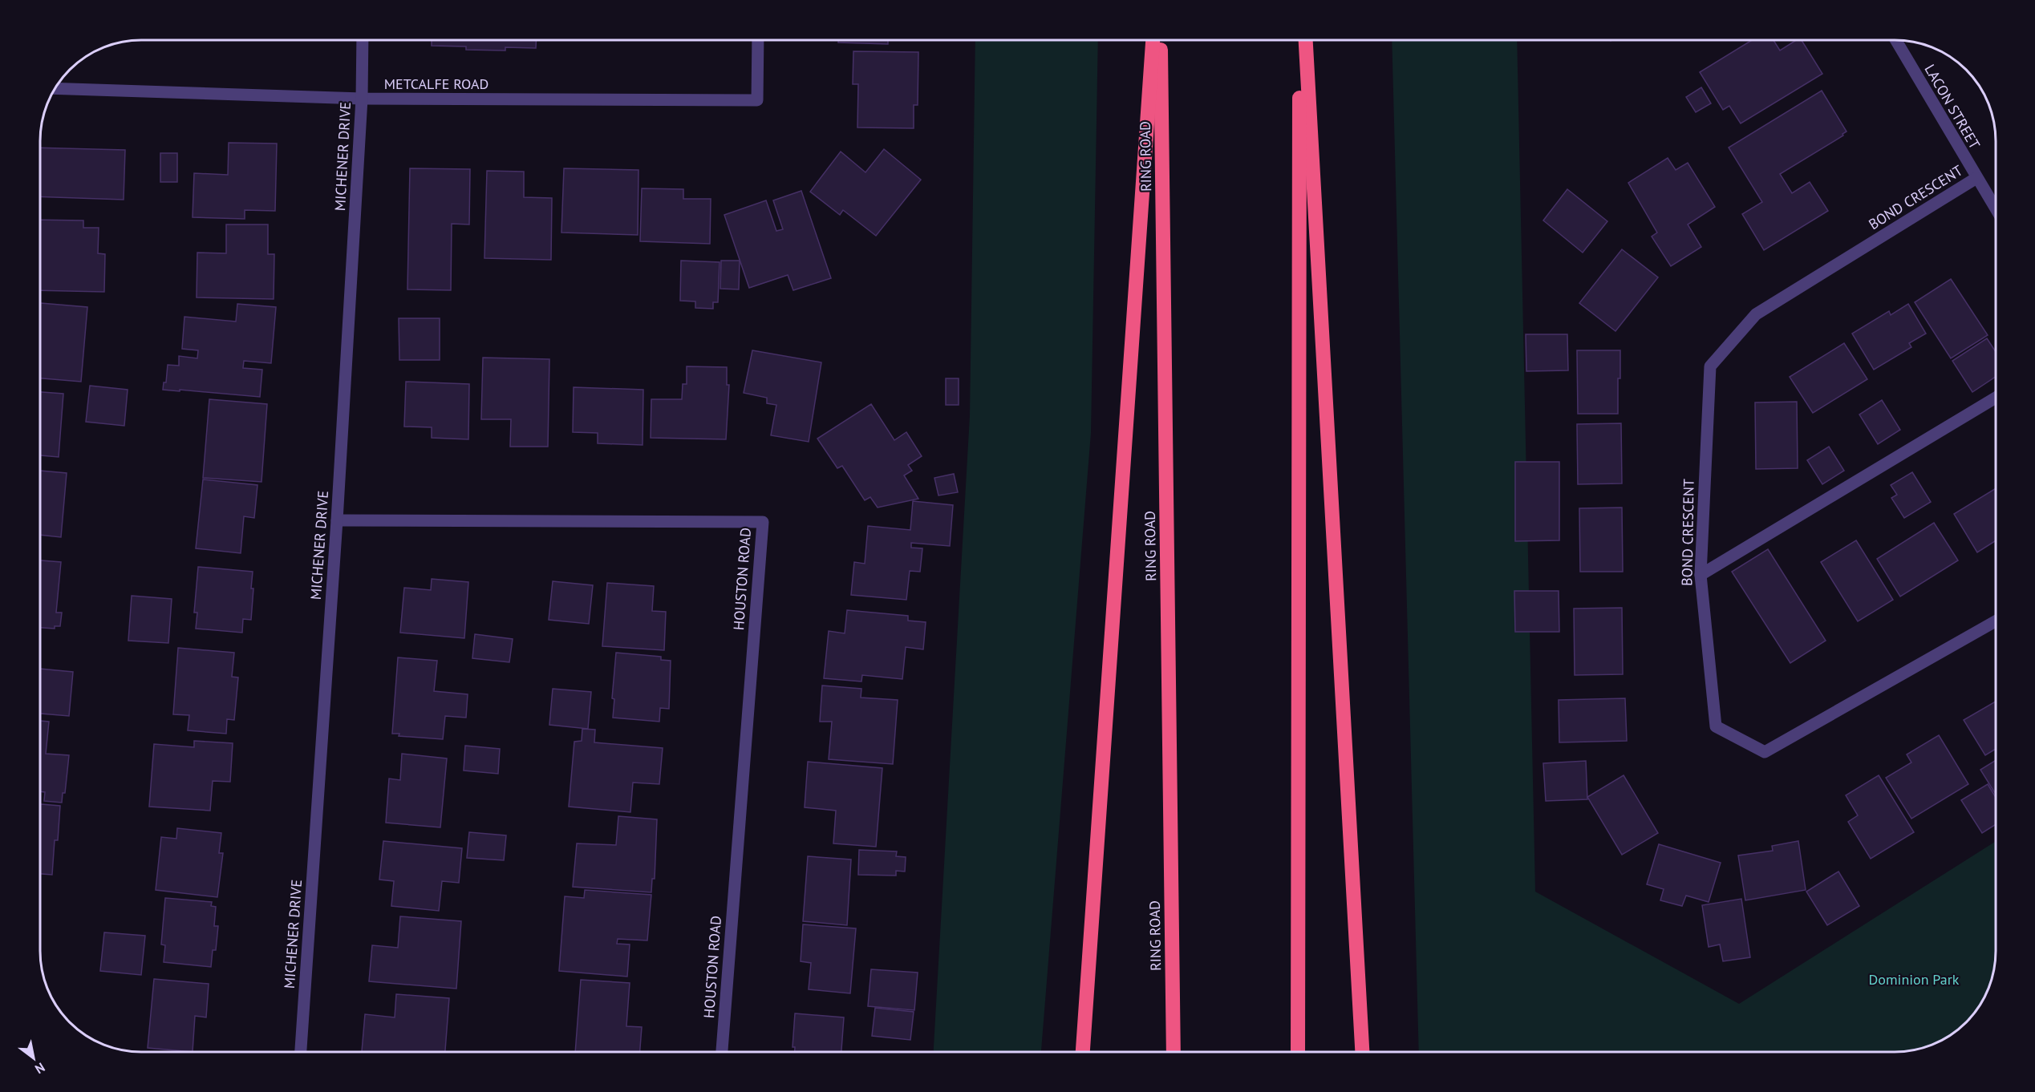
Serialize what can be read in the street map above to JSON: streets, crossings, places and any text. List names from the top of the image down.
{
  "streets": {
    "highway": ["RING ROAD"],
    "street": [
      "METCALFE ROAD",
      "LACON STREET",
      "MICHENER DRIVE",
      "BOND CRESCENT",
      "HOUSTON ROAD"
    ]
  },
  "crossings": [
    ["METCALFE ROAD", "MICHENER DRIVE"],
    ["LACON STREET", "BOND CRESCENT"],
    ["MICHENER DRIVE", "HOUSTON ROAD"]
  ],
  "parks": ["Dominion Park"],
  "north": "bottom right"
}
